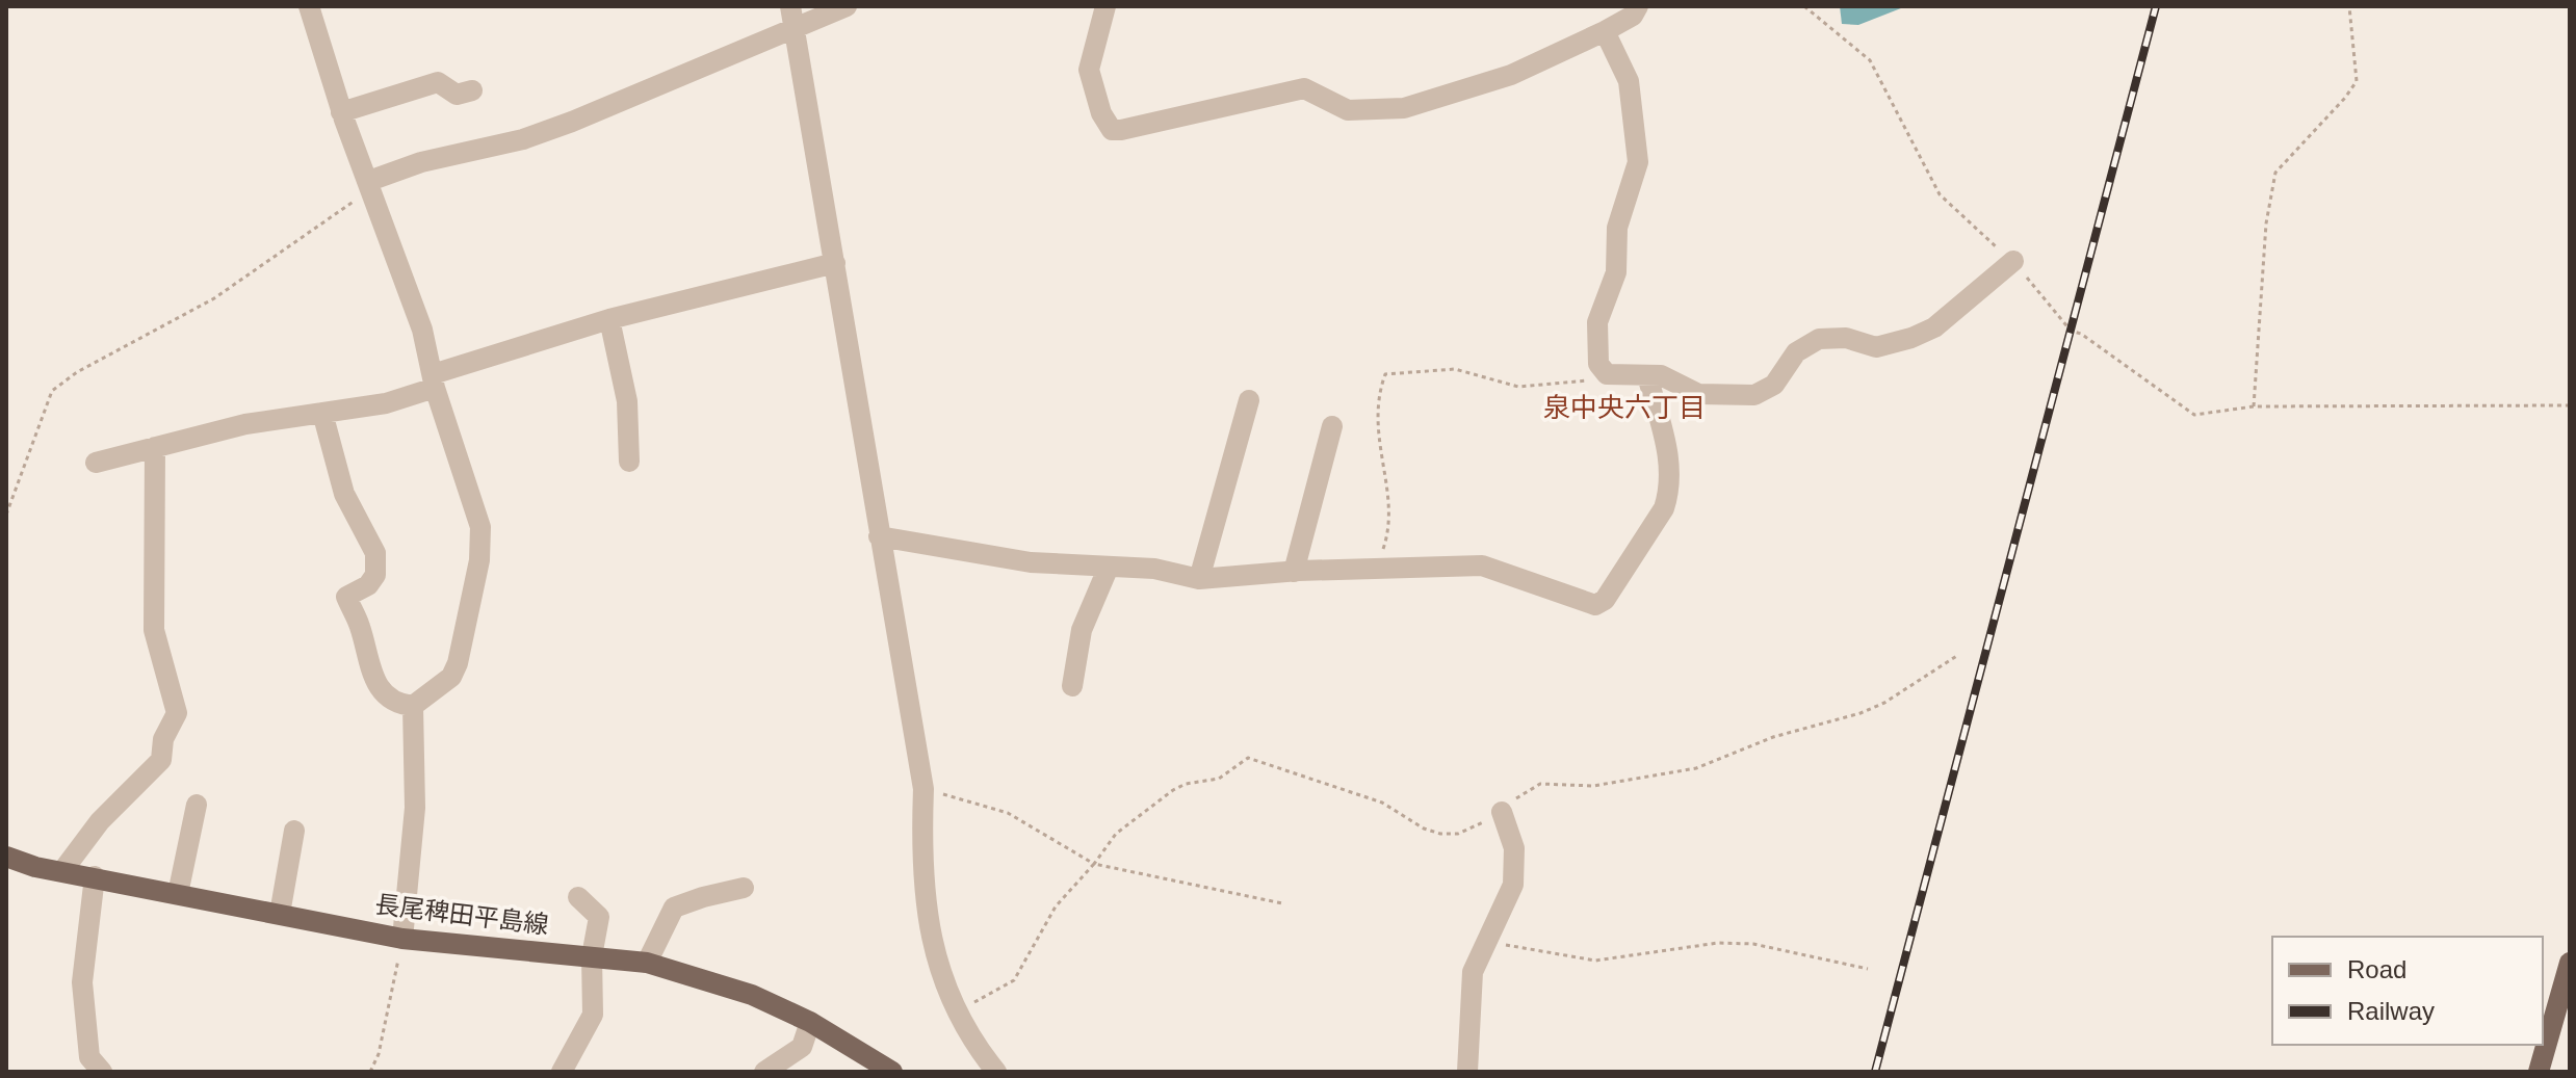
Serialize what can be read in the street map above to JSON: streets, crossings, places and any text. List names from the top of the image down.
{
  "streets": {
    "main road": ["長尾稗田平島線"]
  },
  "districts": ["泉中央六丁目"],
  "legend": ["Road", "Railway"]
}
